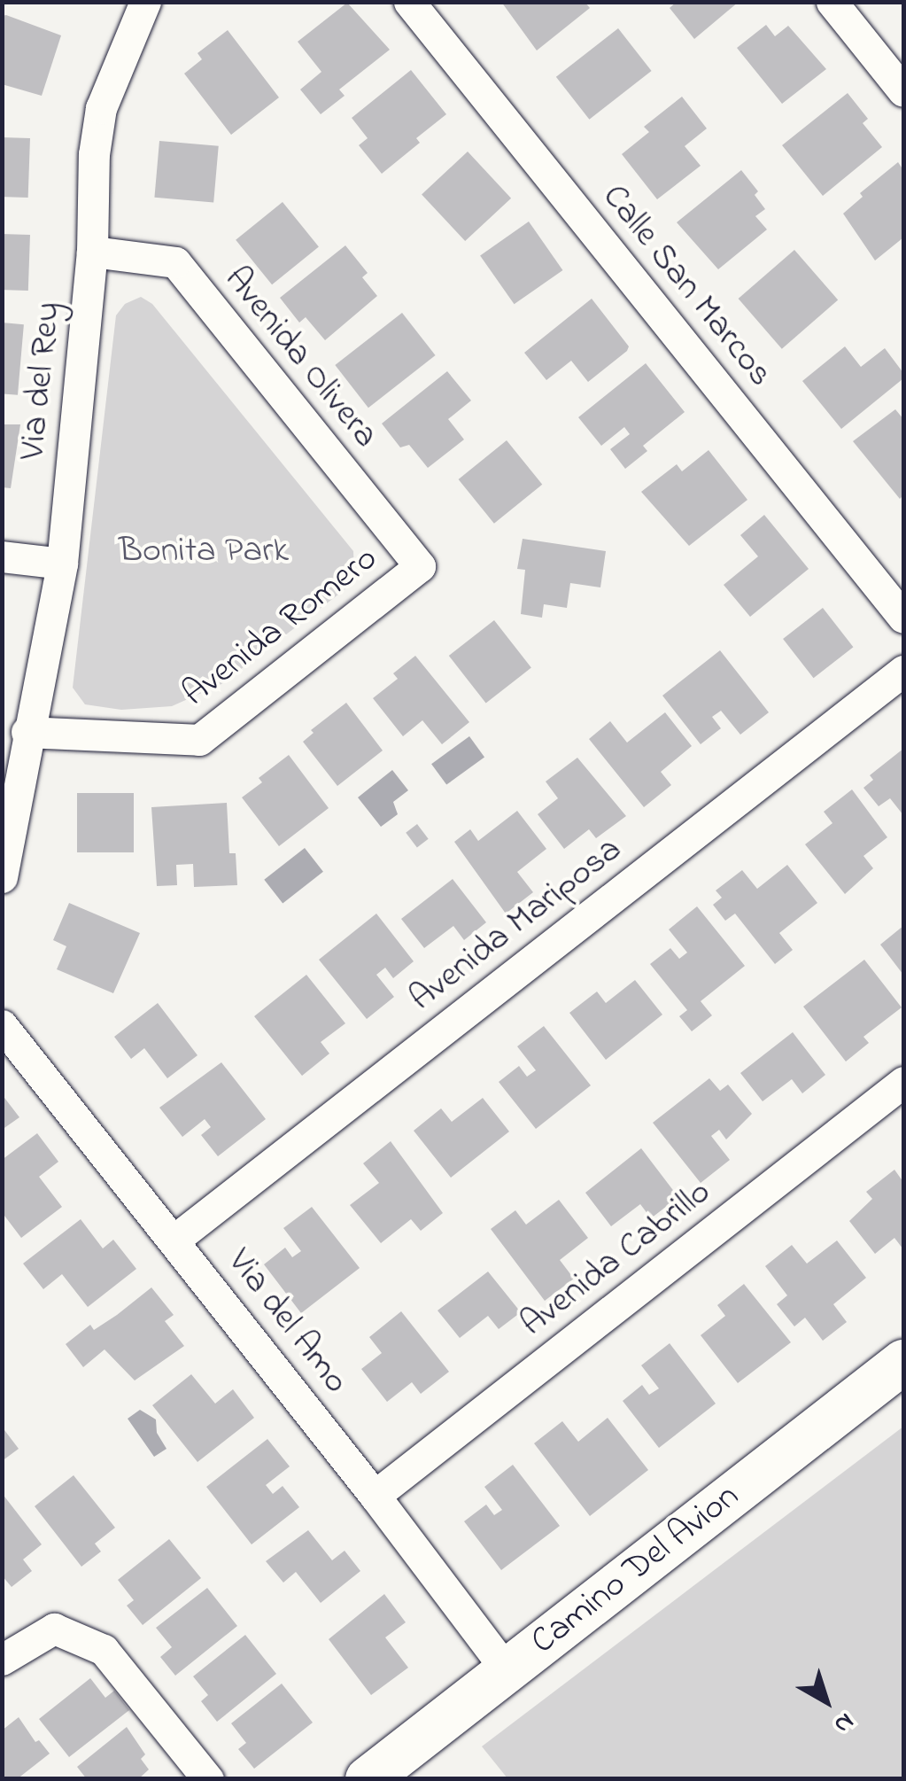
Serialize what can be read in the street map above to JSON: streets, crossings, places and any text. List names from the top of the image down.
{
  "streets": {
    "main road": ["Camino Del Avion"],
    "street": [
      "Calle San Marcos",
      "Avenida Olivera",
      "Via del Rey",
      "Avenida Romero",
      "Avenida Mariposa",
      "Avenida Cabrillo",
      "Via del Amo"
    ]
  },
  "crossings": [
    ["Avenida Olivera", "Via del Rey"],
    ["Avenida Olivera", "Avenida Romero"],
    ["Via del Rey", "Avenida Romero"],
    ["Avenida Mariposa", "Via del Amo"],
    ["Avenida Cabrillo", "Via del Amo"],
    ["Via del Amo", "Camino Del Avion"]
  ],
  "parks": ["Bonita Park"],
  "north": "bottom right"
}
